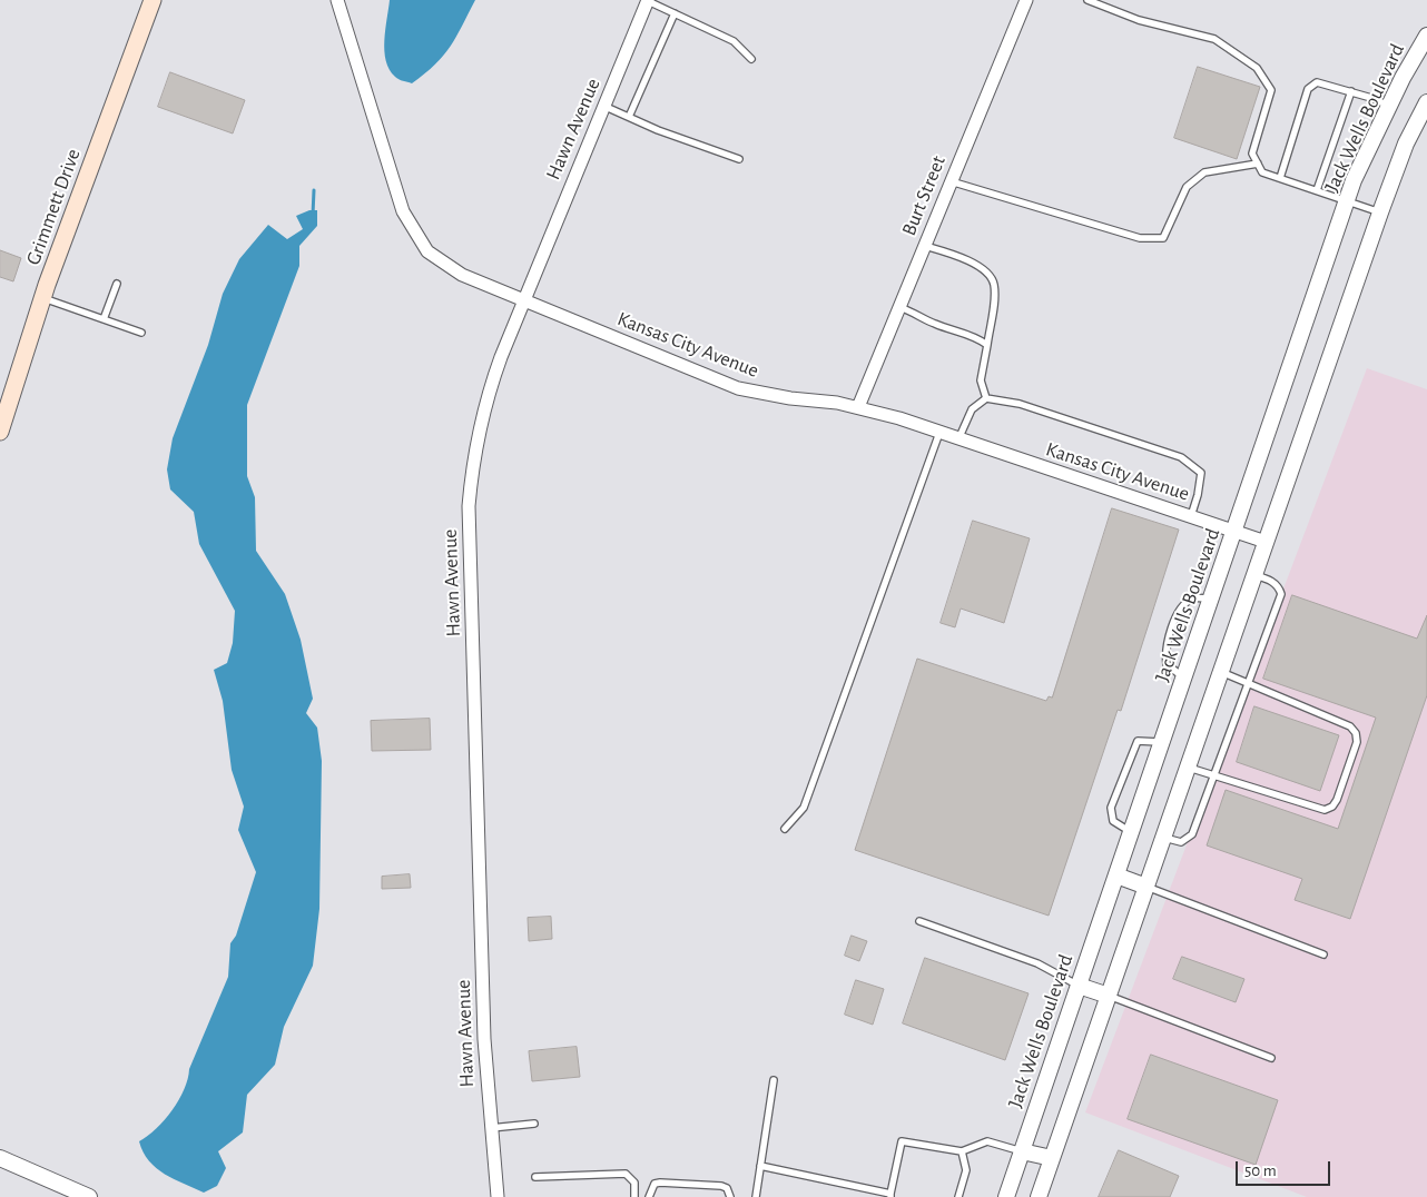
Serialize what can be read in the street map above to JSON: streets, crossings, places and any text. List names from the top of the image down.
{
  "streets": {
    "main road": ["Grimmett Drive"],
    "street": [
      "Jack Wells Boulevard",
      "Hawn Avenue",
      "Burt Street",
      "Kansas City Avenue"
    ]
  },
  "crossings": [
    ["Jack Wells Boulevard", "Kansas City Avenue"],
    ["Hawn Avenue", "Kansas City Avenue"],
    ["Burt Street", "Kansas City Avenue"]
  ],
  "scale_bar": "50 m"
}
